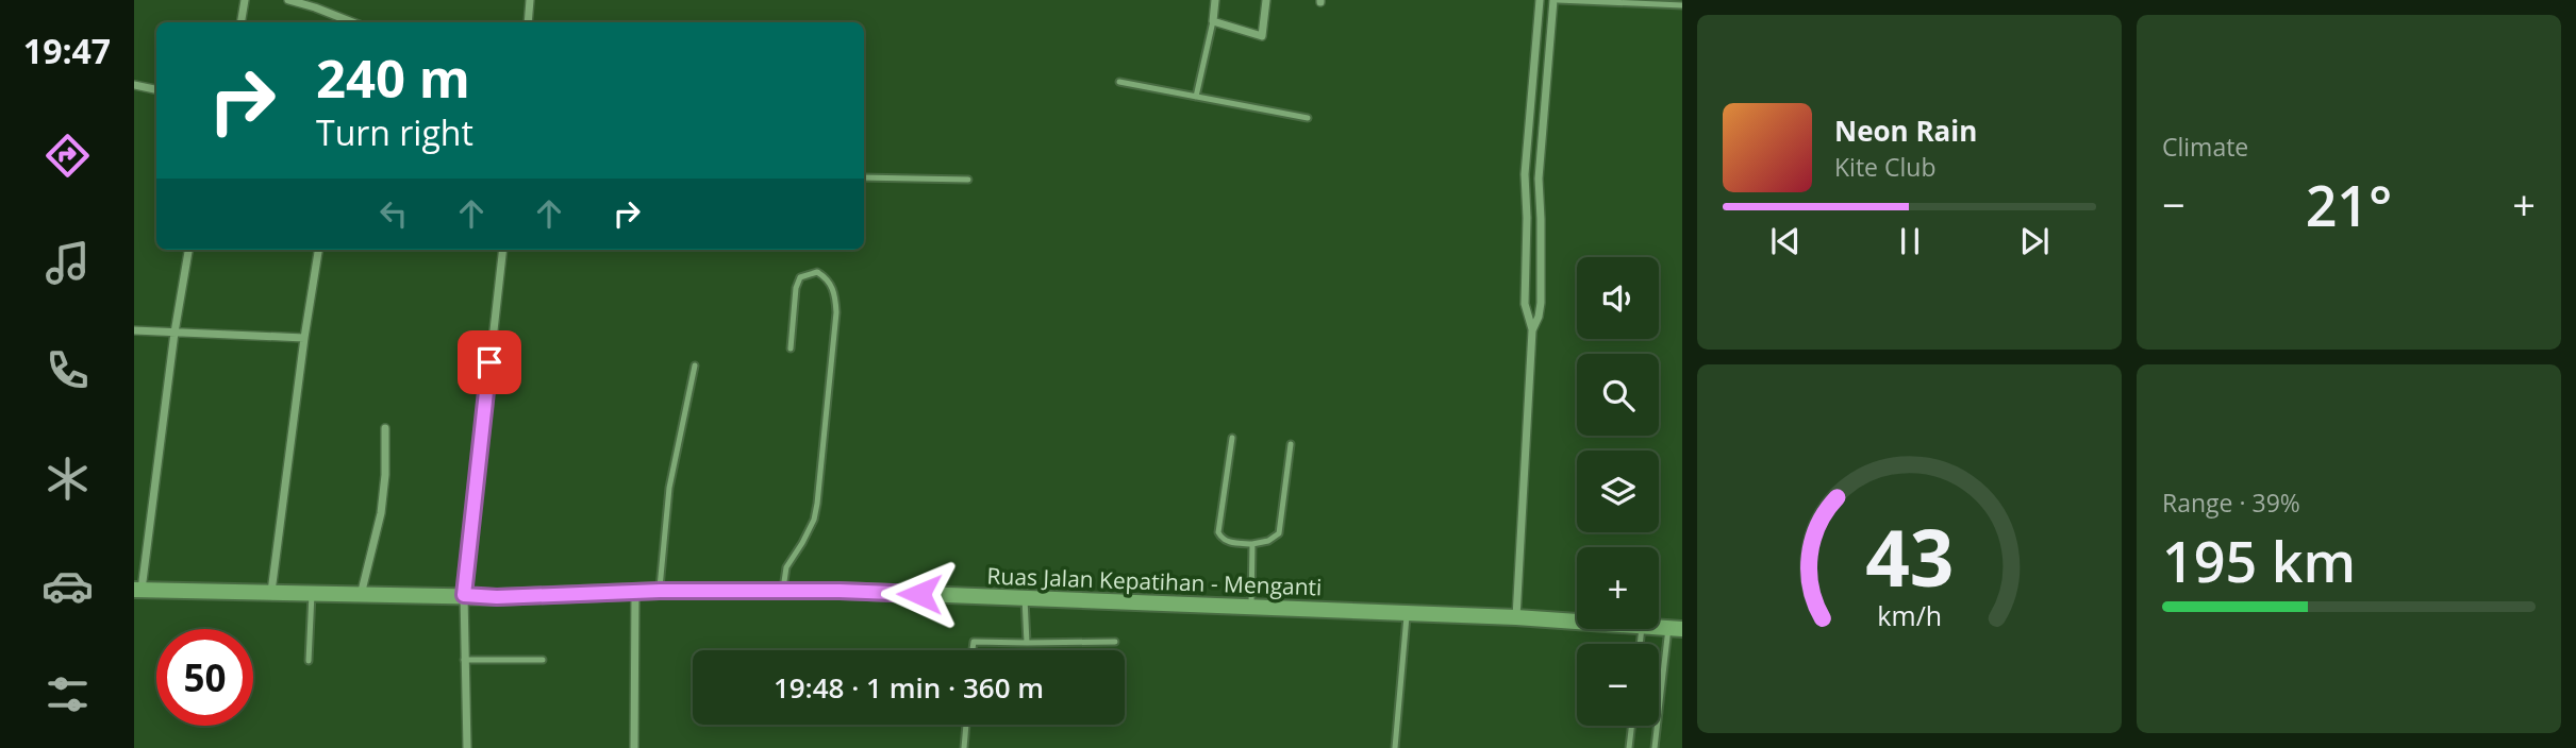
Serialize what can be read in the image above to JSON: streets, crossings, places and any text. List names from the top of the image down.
{
  "streets": {
    "main road": ["Ruas Jalan Kepatihan - Menganti"]
  },
  "page": {
    "tabs": "19:47",
    "tile": [
      "Climate",
      ["Range · 39%", "195 km"]
    ],
    "turn": ["240 m", "Turn right"],
    "song": ["Neon Rain", "Kite Club"],
    "heat": ["−", "21°", "+"],
    "map_buttons": ["+", "−"],
    "limit": "50",
    "trip": "19:48 · 1 min · 360 m",
    "gauge": ["43", "km/h"]
  }
}
